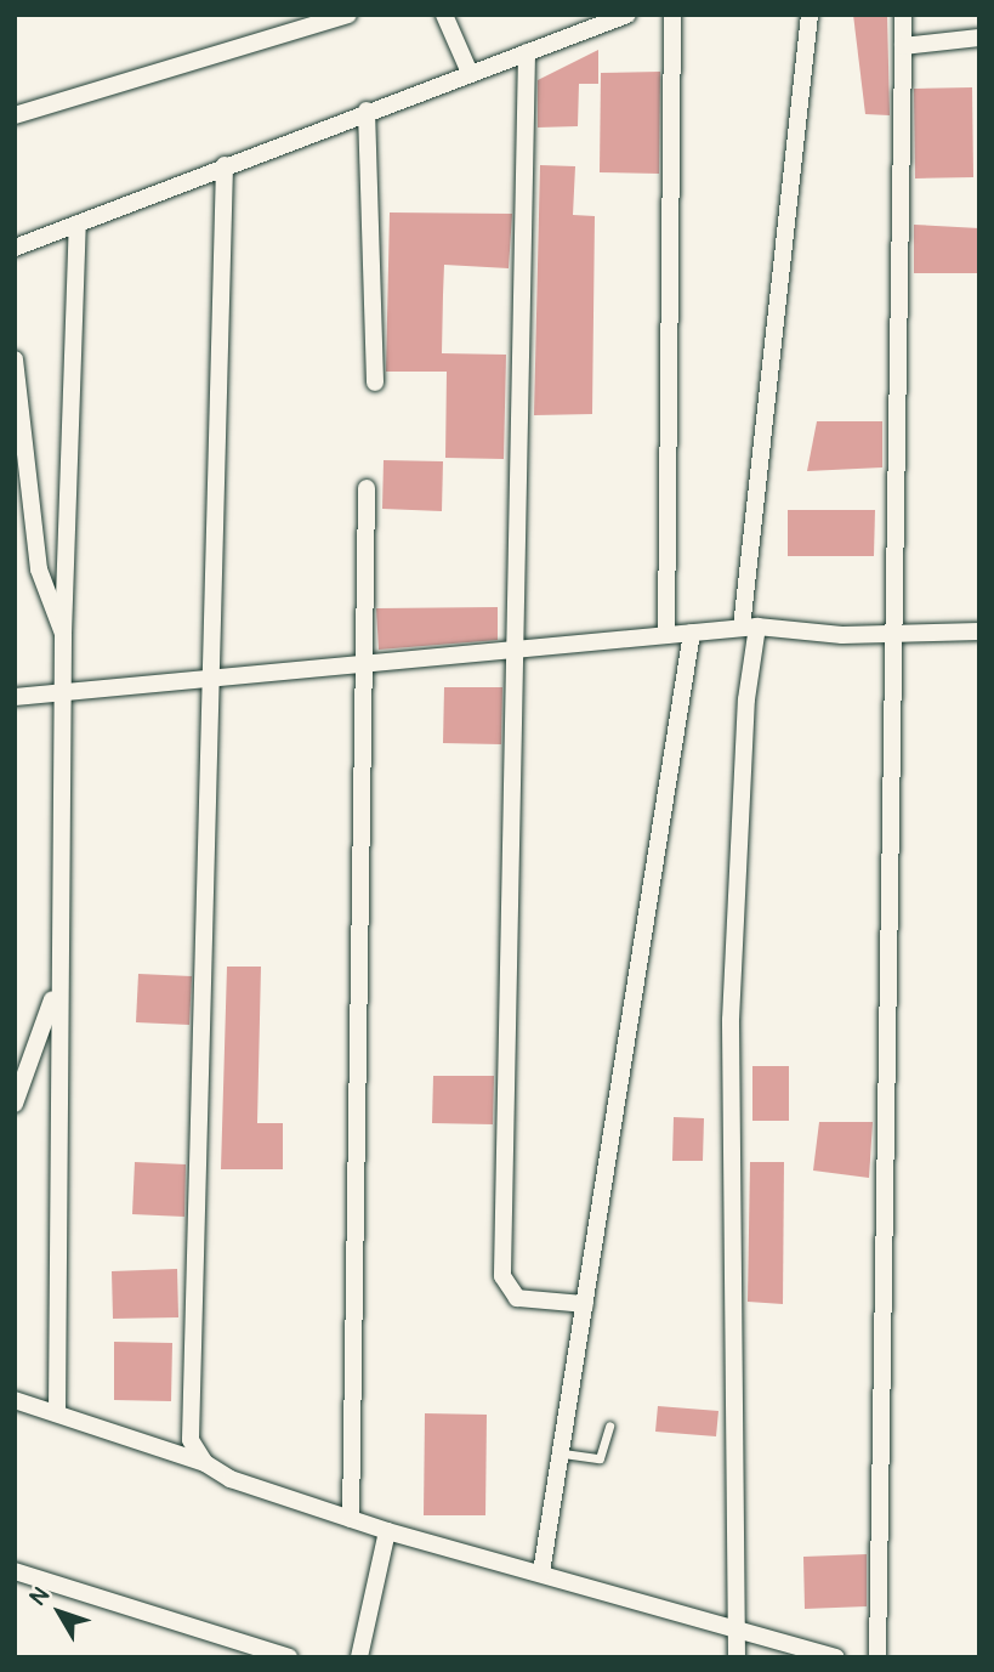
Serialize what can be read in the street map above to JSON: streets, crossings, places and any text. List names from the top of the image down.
{
  "north": "top left"
}
